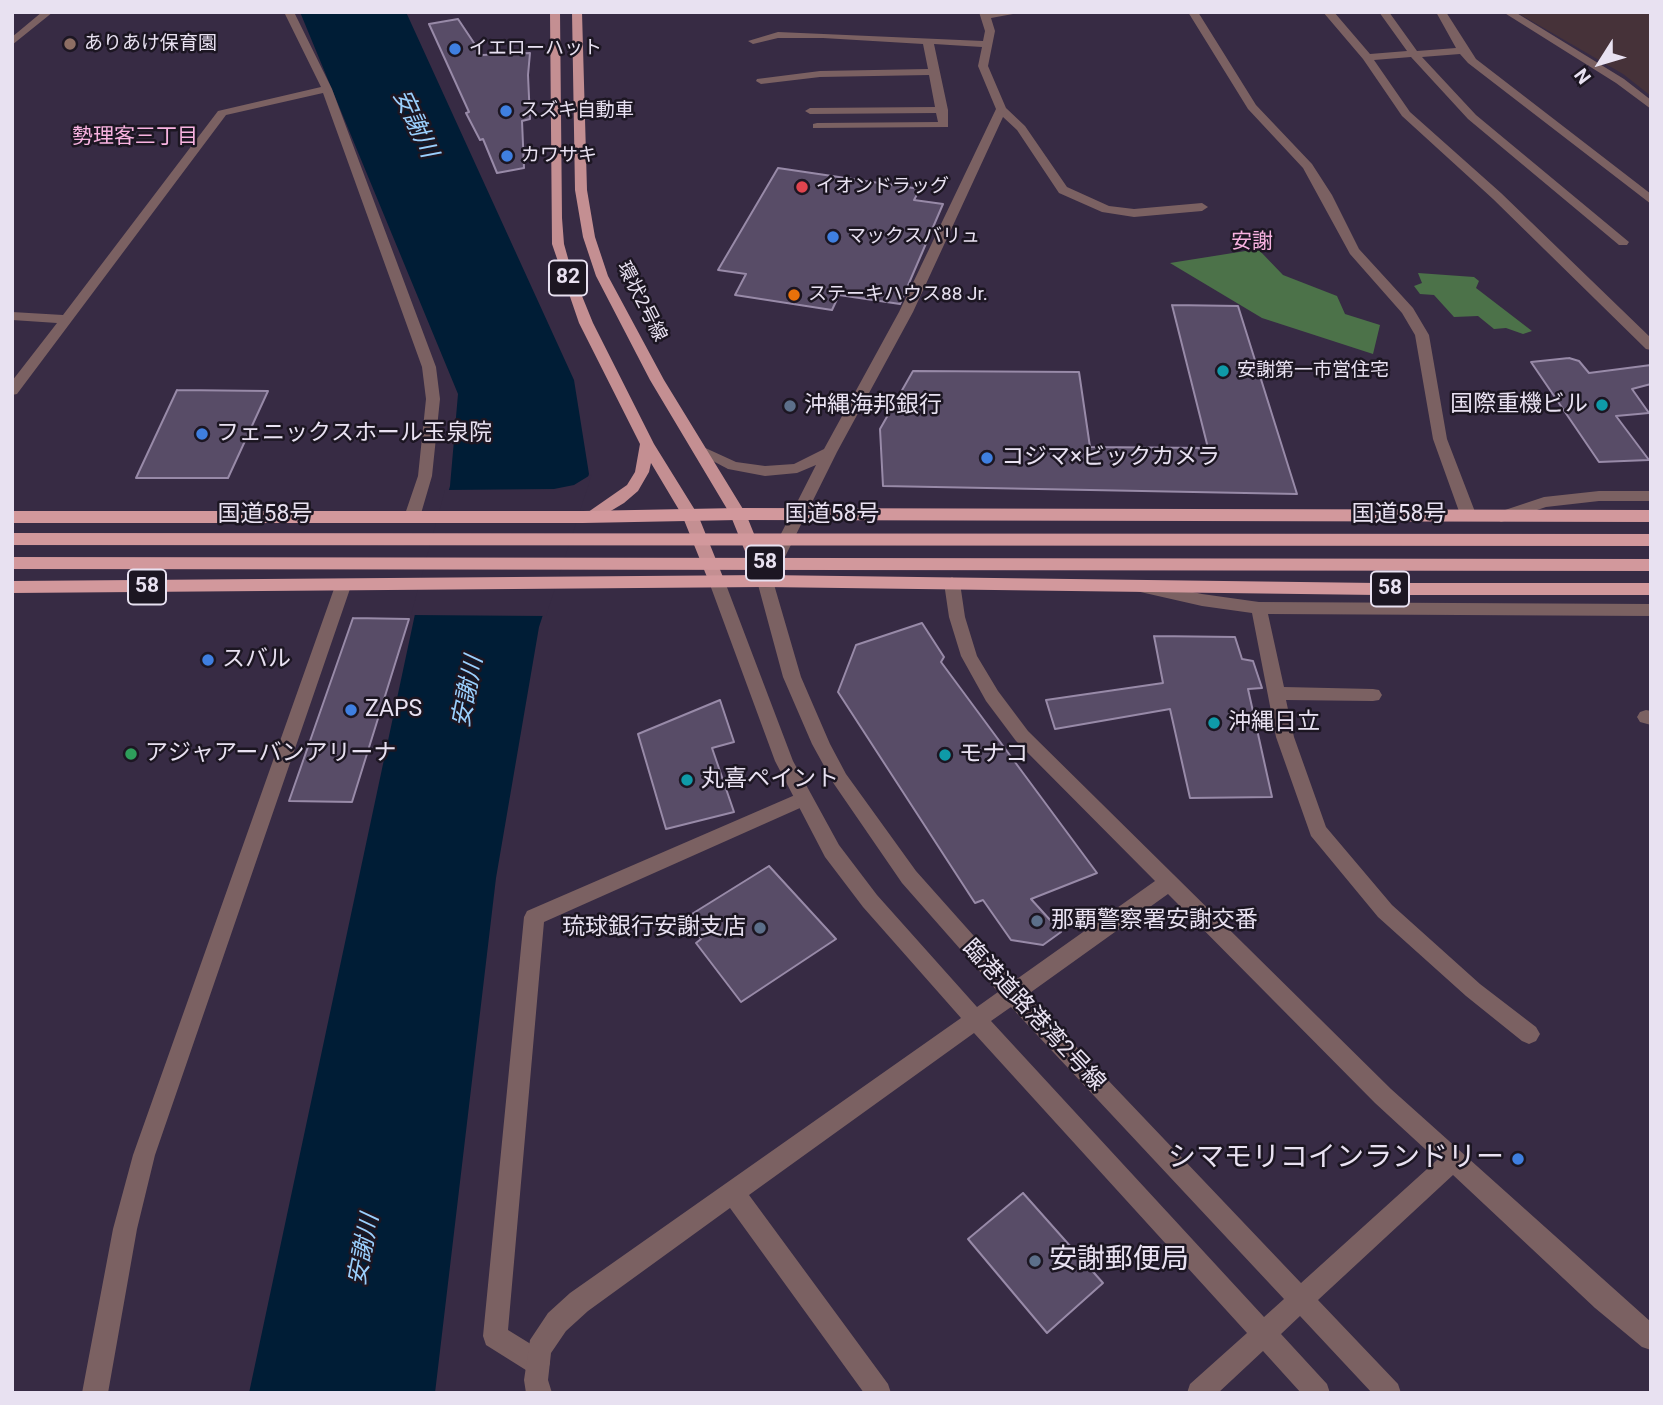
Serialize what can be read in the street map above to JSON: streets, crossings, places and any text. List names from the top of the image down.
{
  "streets": {
    "highway": ["国道58号", "58"],
    "main road": ["82", "環状2号線"],
    "street": ["臨港道路港湾2号線"]
  },
  "crossings": [
    ["82", "58"],
    ["82", "臨港道路港湾2号線"],
    ["環状2号線", "58"],
    ["環状2号線", "臨港道路港湾2号線"],
    ["58", "臨港道路港湾2号線"]
  ],
  "districts": ["勢理客三丁目", "安謝"],
  "water": ["安謝川"],
  "places": [
    "ありあけ保育園",
    "イエローハット",
    "スズキ自動車",
    "カワサキ",
    "イオンドラッグ",
    "マックスバリュ",
    "ステーキハウス88 Jr.",
    "安謝第一市営住宅",
    "国際重機ビル",
    "沖縄海邦銀行",
    "フェニックスホール玉泉院",
    "コジマ×ビックカメラ",
    "スバル",
    "ZAPS",
    "沖縄日立",
    "アジャアーバンアリーナ",
    "モナコ",
    "丸喜ペイント",
    "那覇警察署安謝交番",
    "琉球銀行安謝支店",
    "シマモリコインランドリー",
    "安謝郵便局"
  ],
  "north": "bottom left"
}
